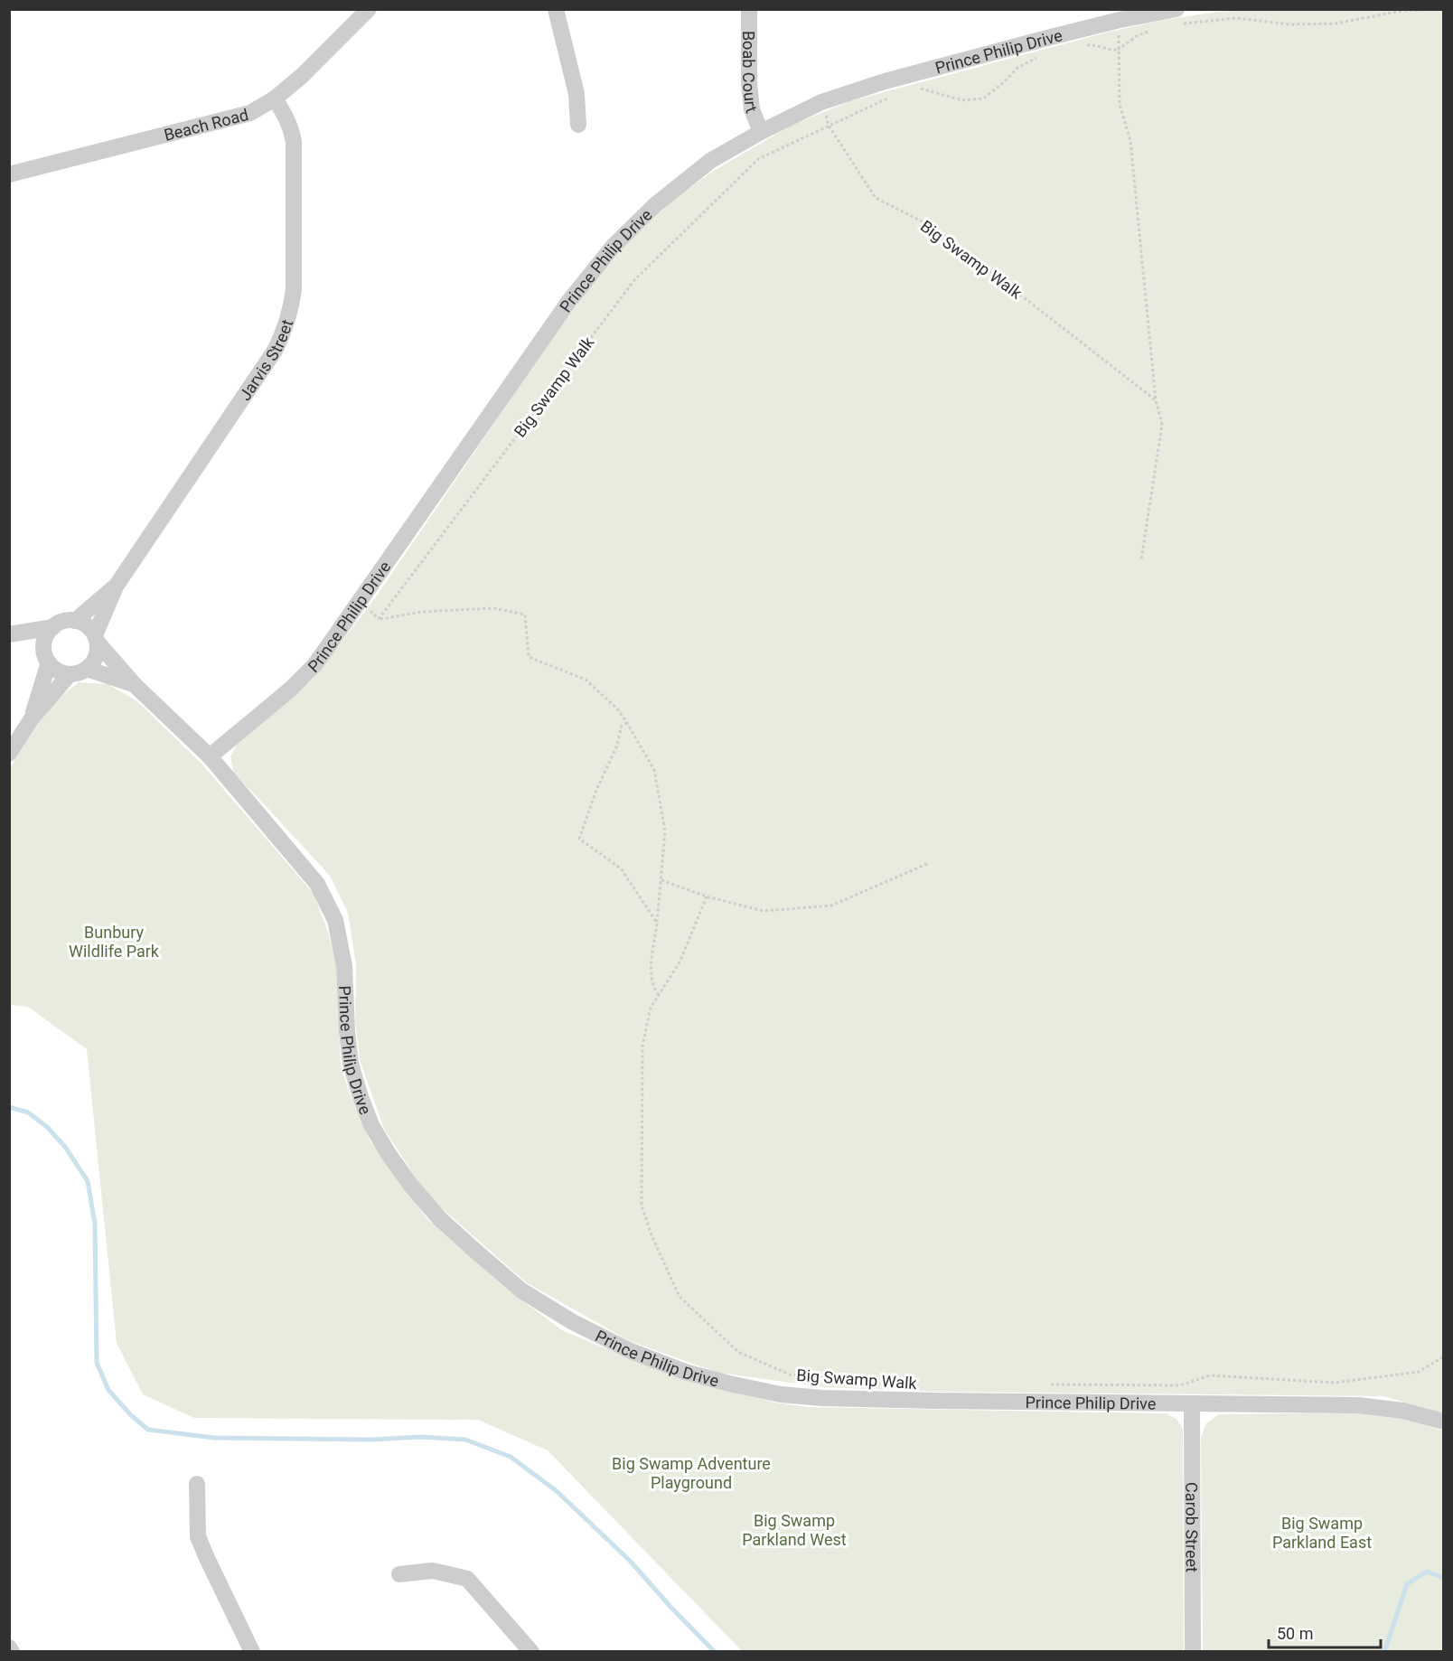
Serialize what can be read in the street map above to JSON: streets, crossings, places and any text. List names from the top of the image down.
{
  "streets": {
    "street": [
      "Prince Philip Drive",
      "Boab Court",
      "Beach Road",
      "Jarvis Street",
      "Carob Street"
    ],
    "path": ["Big Swamp Walk"]
  },
  "crossings": [
    ["Prince Philip Drive", "Boab Court"],
    ["Prince Philip Drive", "Jarvis Street"],
    ["Prince Philip Drive", "Carob Street"],
    ["Beach Road", "Jarvis Street"]
  ],
  "parks": [
    "Bunbury Wildlife Park",
    "Big Swamp Adventure Playground",
    "Big Swamp Parkland West",
    "Big Swamp Parkland East"
  ],
  "scale_bar": "50 m"
}
